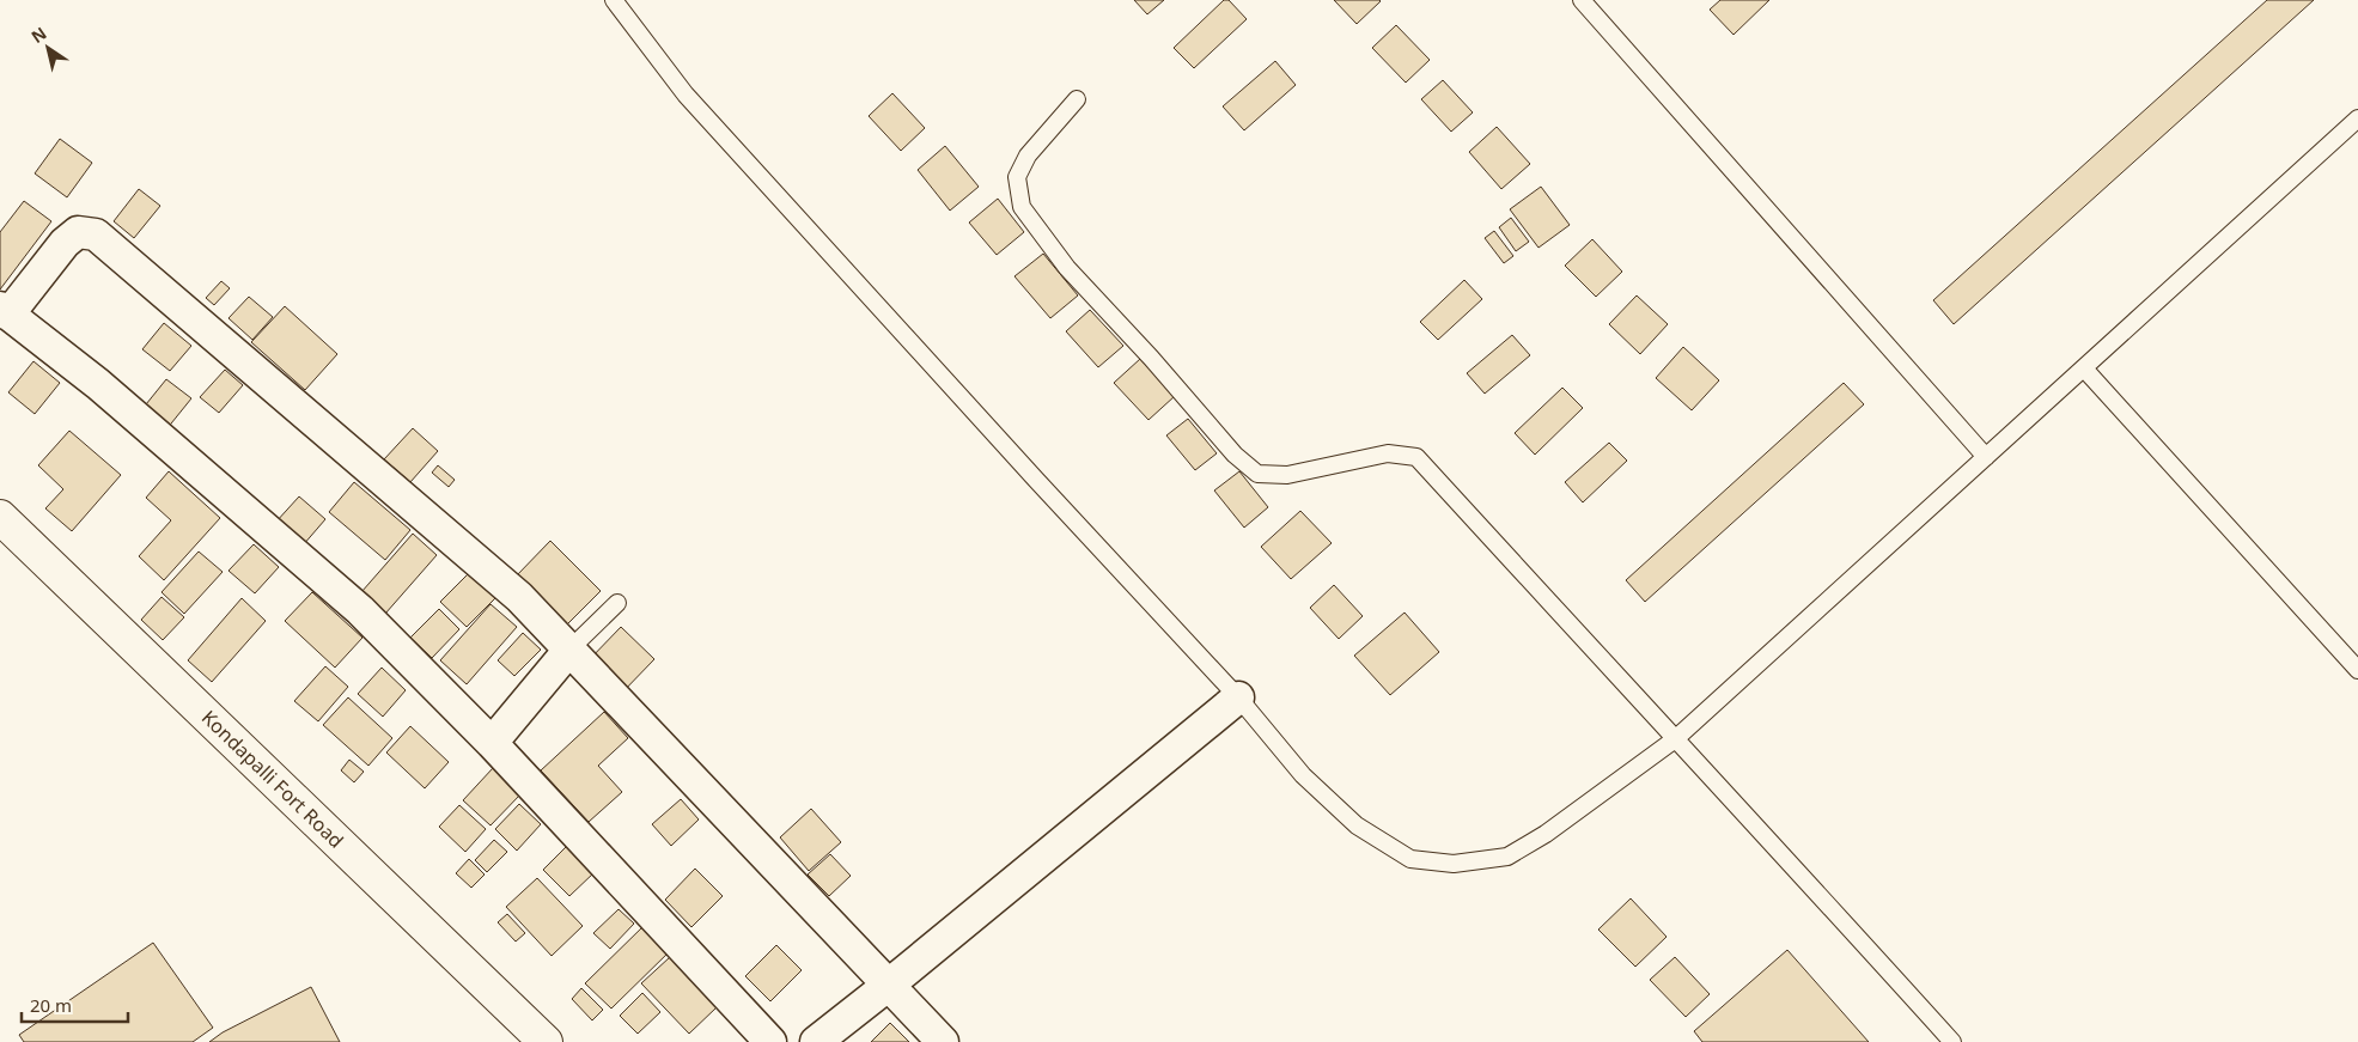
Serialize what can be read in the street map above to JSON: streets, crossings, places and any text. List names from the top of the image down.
{
  "streets": {
    "main road": ["Kondapalli Fort Road"]
  },
  "scale_bar": "20 m",
  "north": "top left"
}
